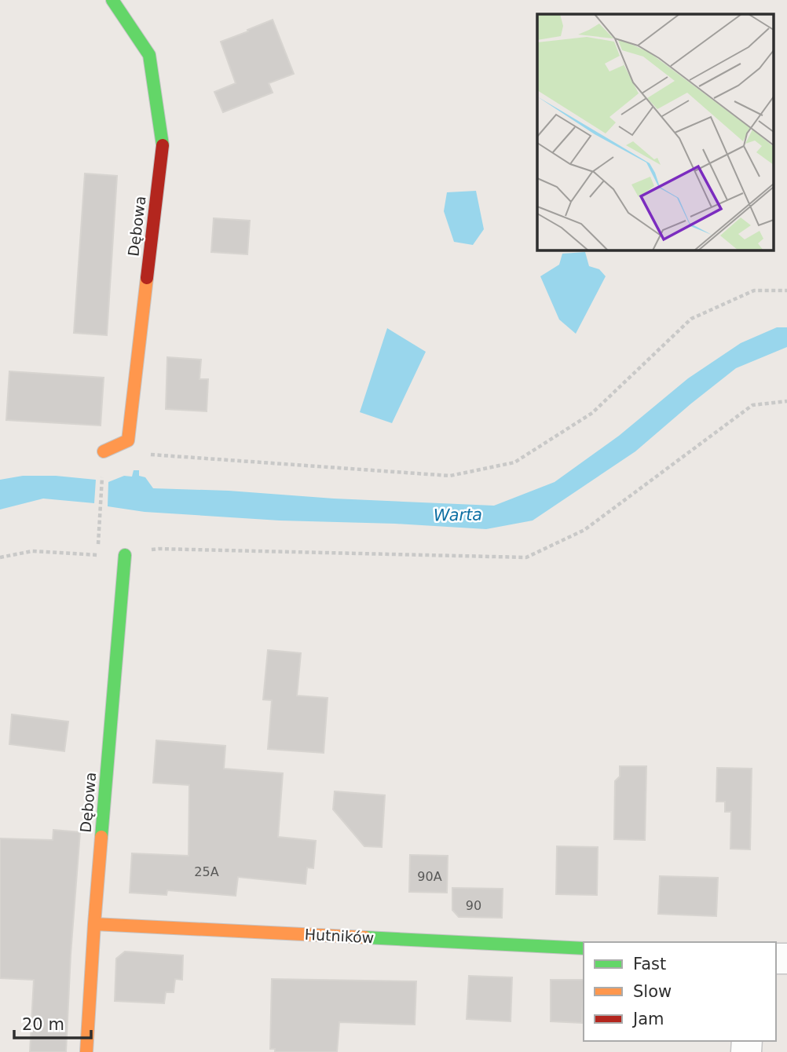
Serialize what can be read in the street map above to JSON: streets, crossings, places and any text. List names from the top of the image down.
{
  "streets": {
    "street": ["Dębowa", "Hutników"]
  },
  "crossings": [
    ["Dębowa", "Hutników"]
  ],
  "water": ["Warta"],
  "house_numbers": ["25A", "90A", "90"],
  "legend": ["Fast", "Slow", "Jam"],
  "scale_bar": "20 m"
}
